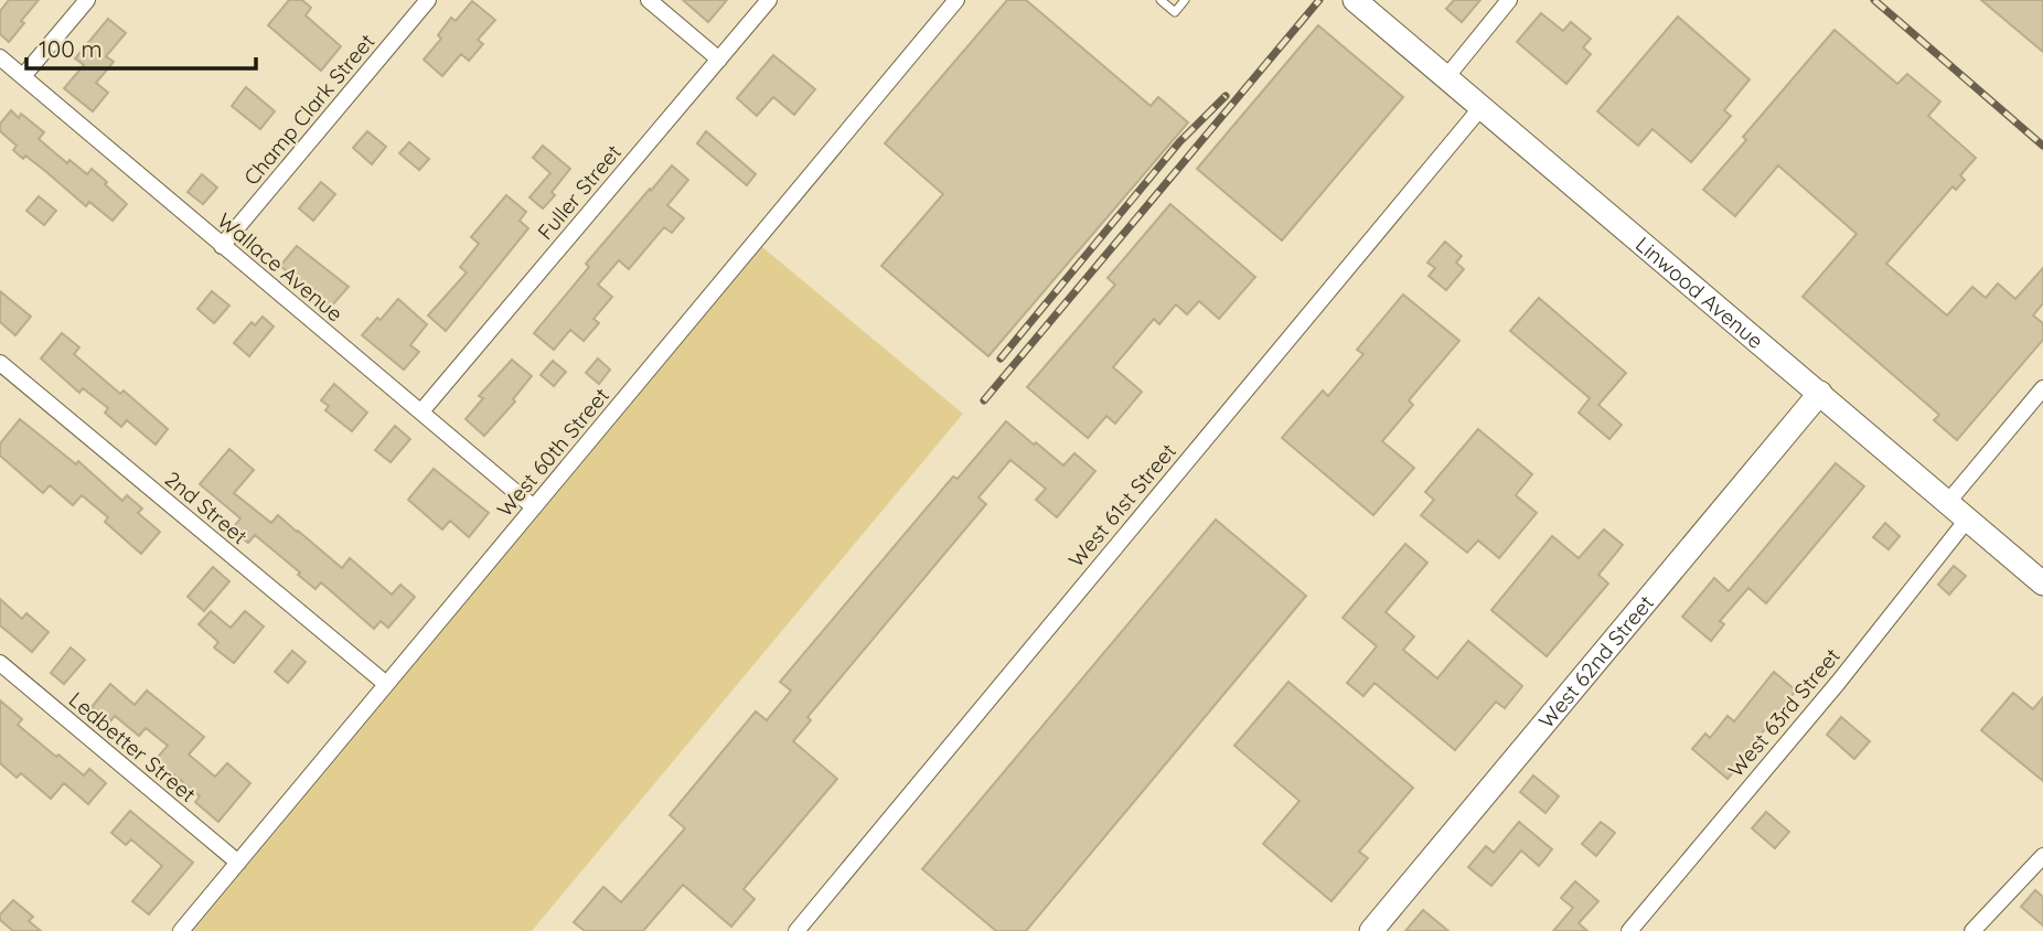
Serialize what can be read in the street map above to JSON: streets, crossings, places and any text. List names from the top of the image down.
{
  "streets": {
    "main road": ["Linwood Avenue", "West 62nd Street"],
    "street": [
      "Champ Clark Street",
      "Fuller Street",
      "Wallace Avenue",
      "West 60th Street",
      "West 61st Street",
      "2nd Street",
      "West 63rd Street",
      "Ledbetter Street"
    ]
  },
  "crossings": [
    ["Champ Clark Street", "Wallace Avenue"],
    ["Fuller Street", "Wallace Avenue"],
    ["Wallace Avenue", "West 60th Street"],
    ["Linwood Avenue", "West 61st Street"],
    ["Linwood Avenue", "West 62nd Street"],
    ["Linwood Avenue", "West 63rd Street"],
    ["West 60th Street", "2nd Street"],
    ["West 60th Street", "Ledbetter Street"]
  ],
  "scale_bar": "100 m"
}
